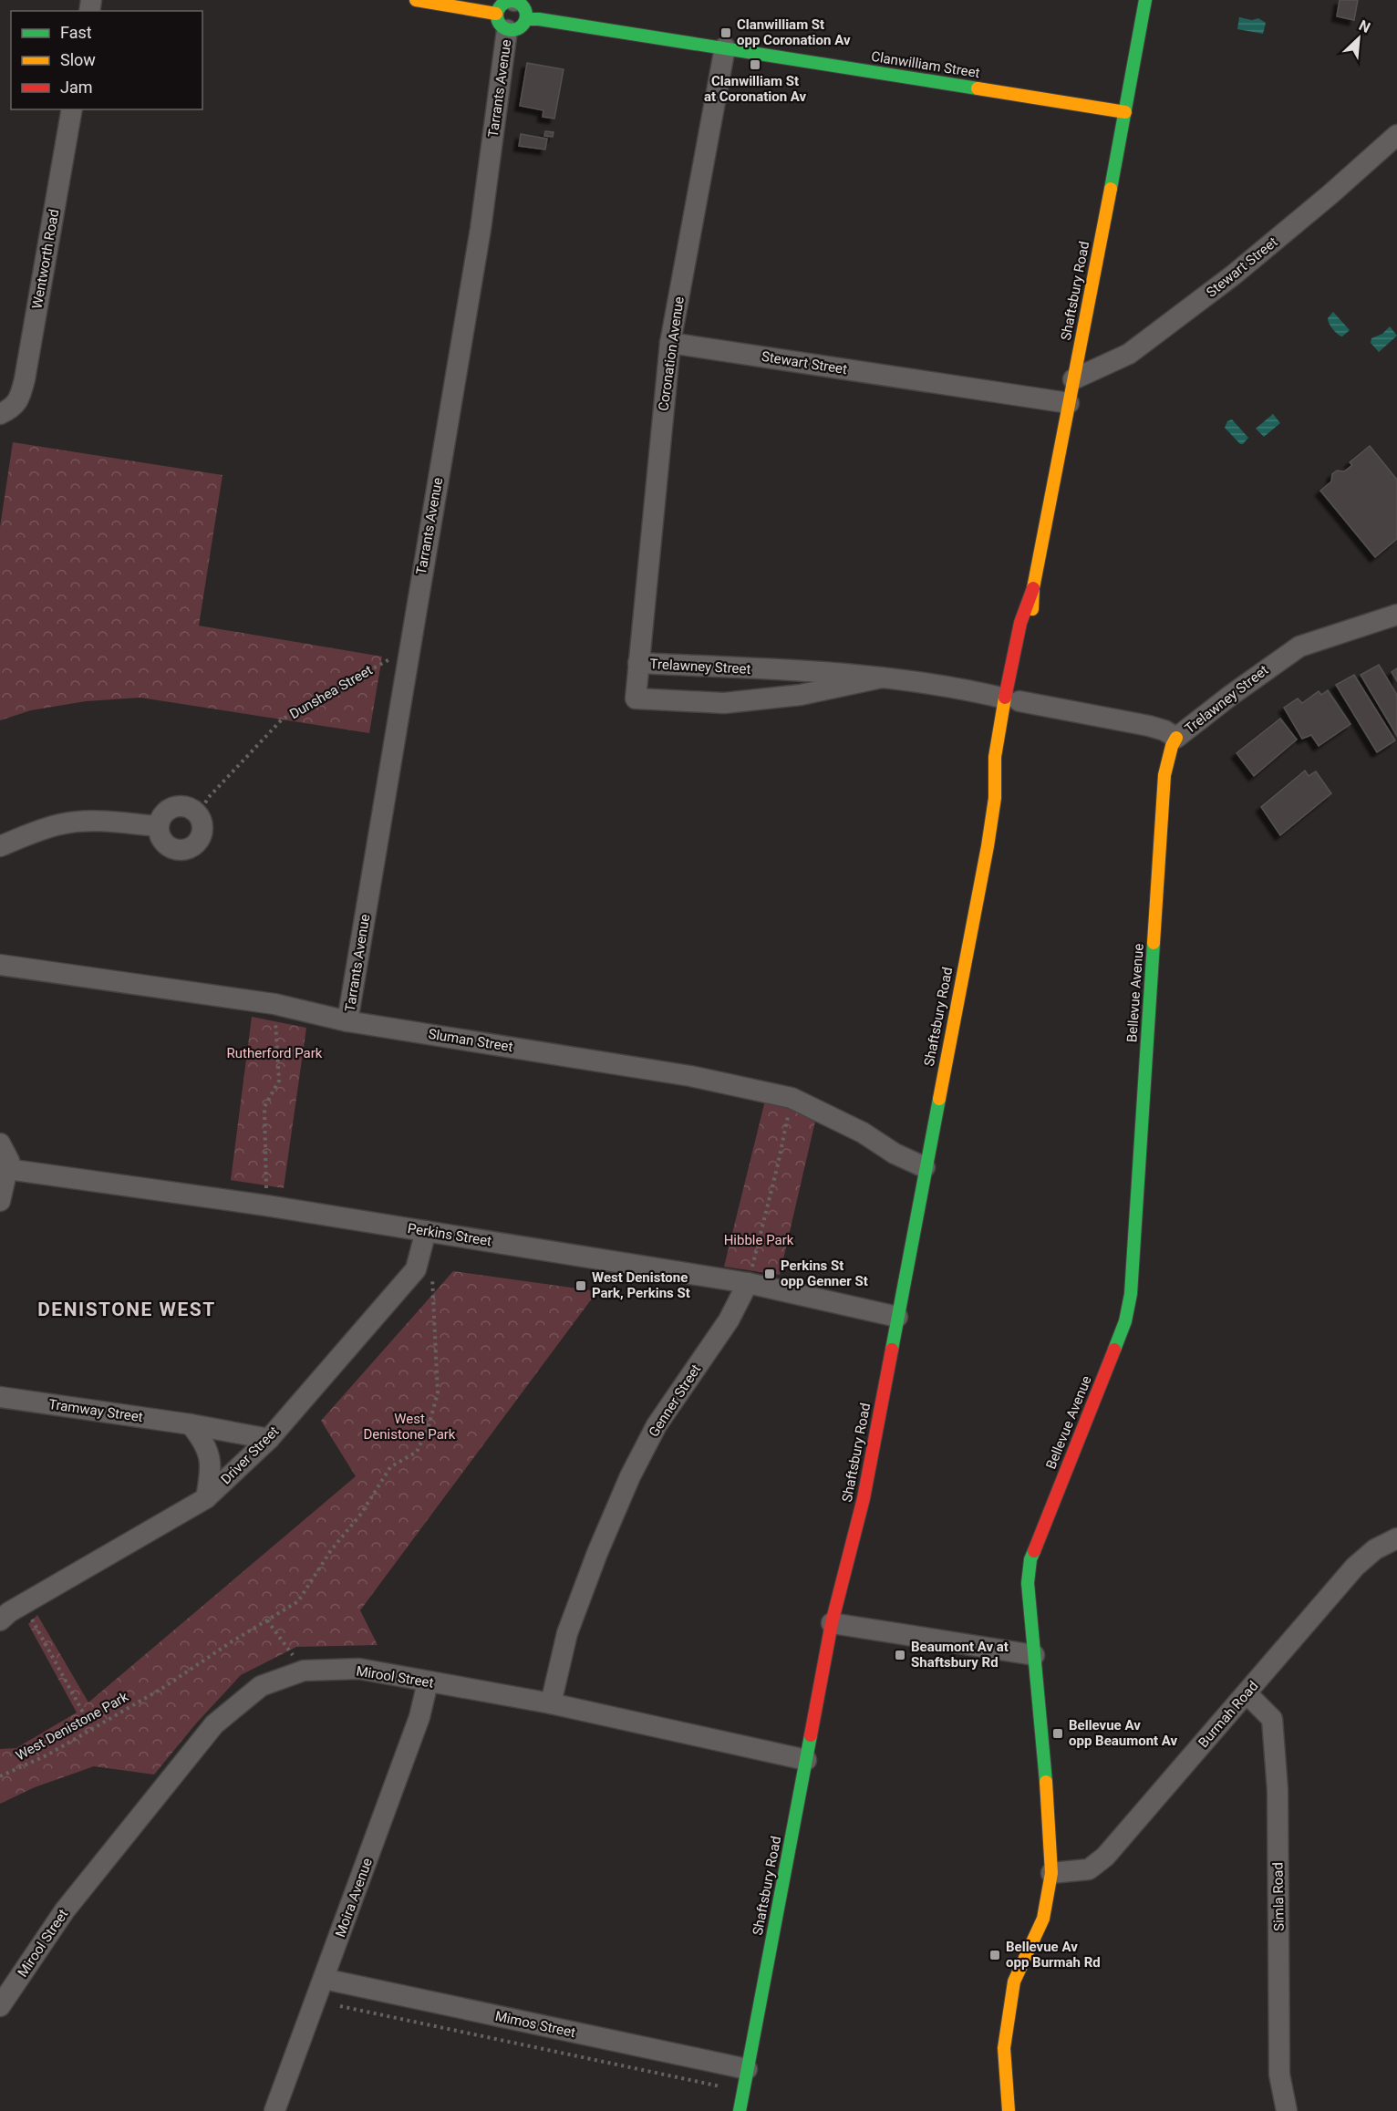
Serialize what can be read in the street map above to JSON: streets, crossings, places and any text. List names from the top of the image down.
{
  "streets": {
    "street": [
      "Clanwilliam Street",
      "Tarrants Avenue",
      "Wentworth Road",
      "Stewart Street",
      "Shaftsbury Road",
      "Coronation Avenue",
      "Trelawney Street",
      "Bellevue Avenue",
      "Sluman Street",
      "Perkins Street",
      "Genner Street",
      "Tramway Street",
      "Driver Street",
      "Mirool Street",
      "Burmah Road",
      "Simla Road",
      "Moira Avenue",
      "Mimos Street"
    ],
    "path": ["Dunshea Street", "West Denistone Park"]
  },
  "crossings": [
    ["Clanwilliam Street", "Tarrants Avenue"],
    ["Clanwilliam Street", "Shaftsbury Road"],
    ["Clanwilliam Street", "Coronation Avenue"],
    ["Tarrants Avenue", "Dunshea Street"],
    ["Tarrants Avenue", "Sluman Street"],
    ["Stewart Street", "Shaftsbury Road"],
    ["Stewart Street", "Coronation Avenue"],
    ["Shaftsbury Road", "Trelawney Street"],
    ["Shaftsbury Road", "Sluman Street"],
    ["Shaftsbury Road", "Perkins Street"],
    ["Shaftsbury Road", "Mirool Street"],
    ["Shaftsbury Road", "Mimos Street"],
    ["Coronation Avenue", "Trelawney Street"],
    ["Trelawney Street", "Bellevue Avenue"],
    ["Bellevue Avenue", "Burmah Road"],
    ["Perkins Street", "Genner Street"],
    ["Perkins Street", "Driver Street"],
    ["Genner Street", "Mirool Street"],
    ["Tramway Street", "Driver Street"],
    ["Mirool Street", "Moira Avenue"],
    ["Burmah Road", "Simla Road"],
    ["Moira Avenue", "Mimos Street"]
  ],
  "districts": ["DENISTONE WEST"],
  "parks": ["Rutherford Park", "Hibble Park", "West Denistone Park"],
  "places": {
    "transit": [
      "Clanwilliam St opp Coronation Av",
      "Clanwilliam St at Coronation Av",
      "Perkins St opp Genner St",
      "West Denistone Park, Perkins St",
      "Beaumont Av at Shaftsbury Rd",
      "Bellevue Av opp Beaumont Av",
      "Bellevue Av opp Burmah Rd"
    ]
  },
  "legend": ["Fast", "Slow", "Jam"],
  "north": "top right"
}
